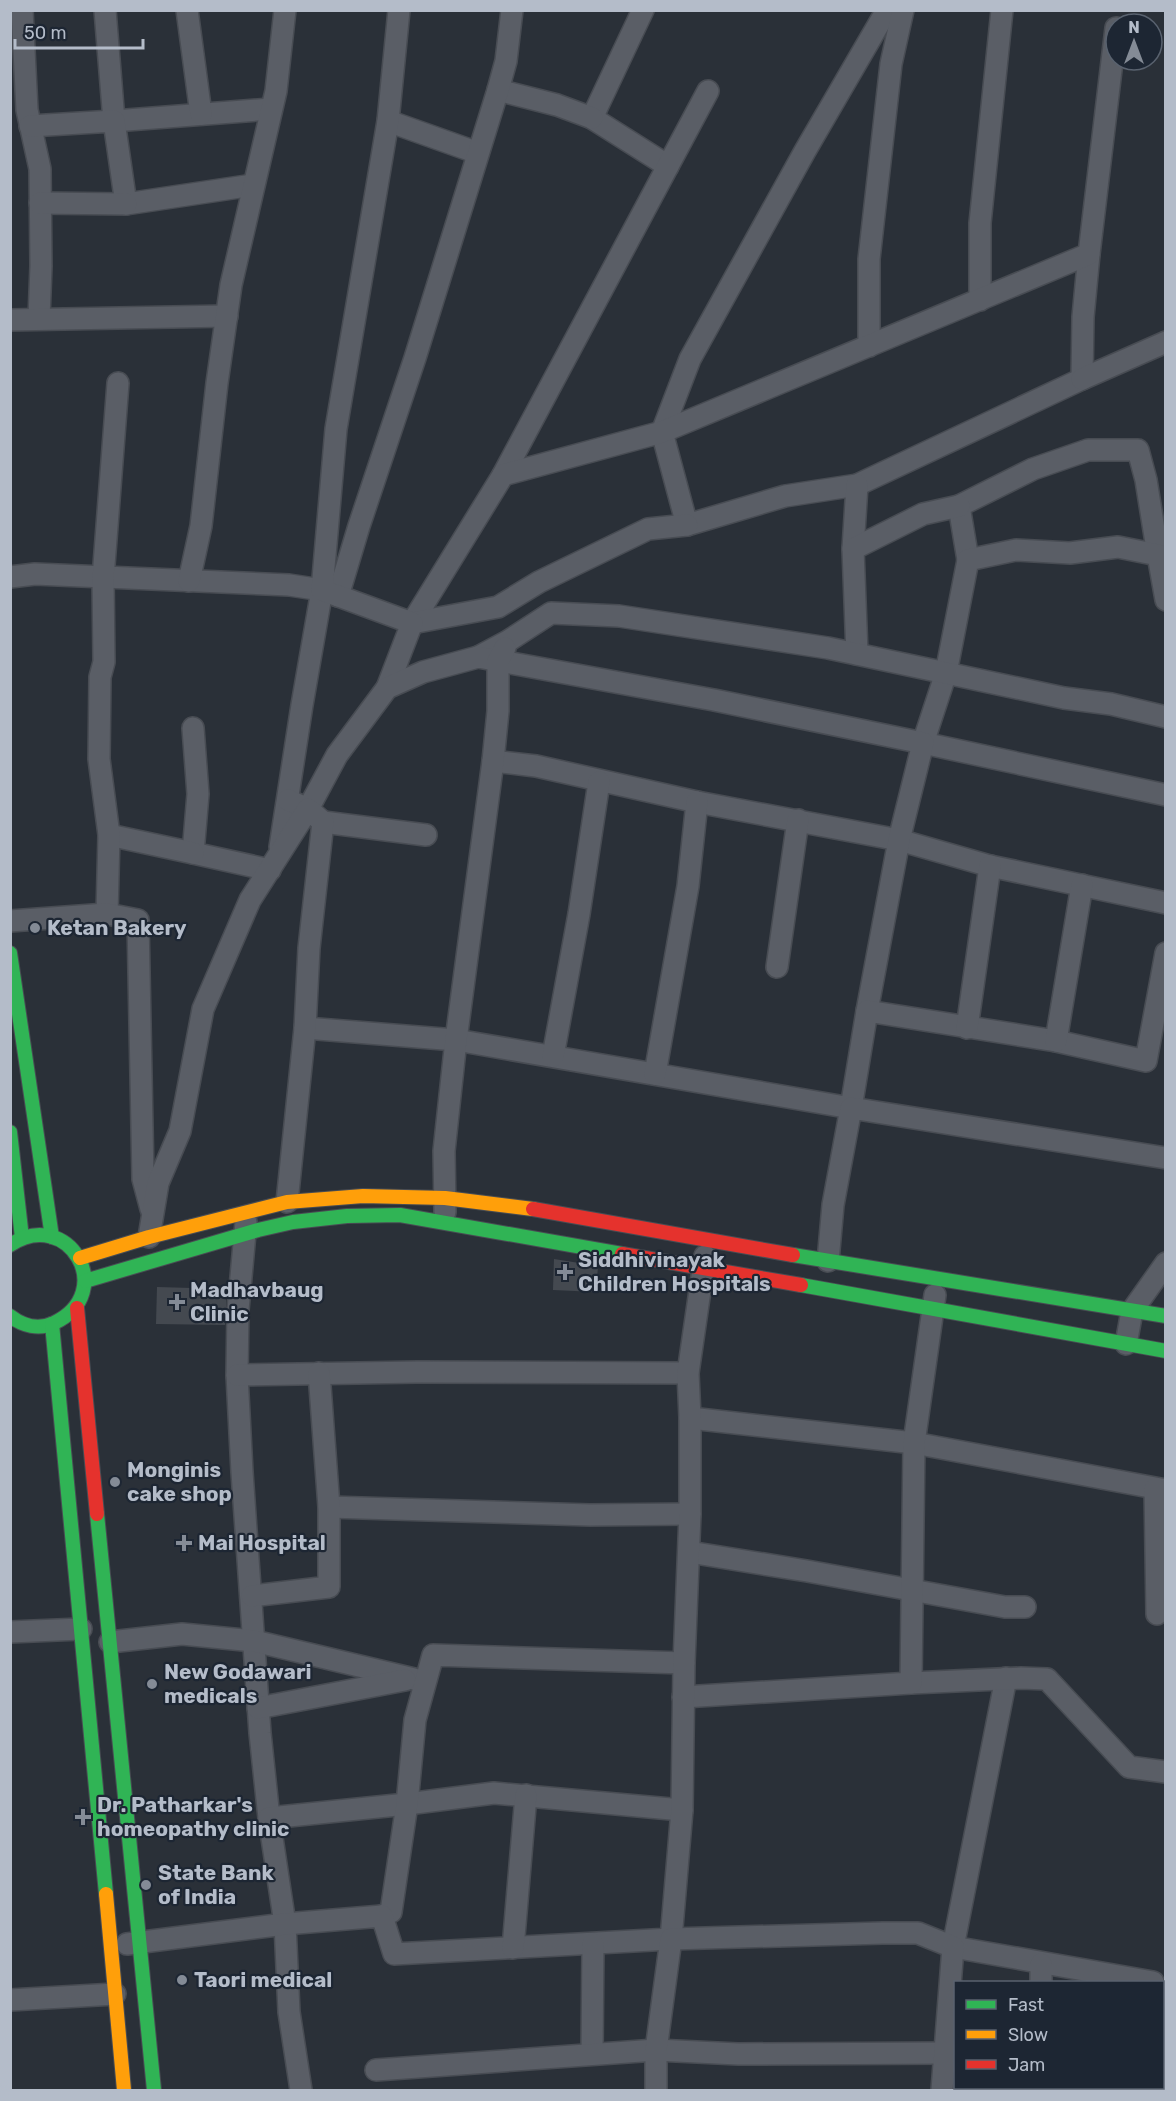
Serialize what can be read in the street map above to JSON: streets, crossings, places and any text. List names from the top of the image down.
{
  "places": {
    "other": [
      "Ketan Bakery",
      "Monginis cake shop",
      "New Godawari medicals",
      "State Bank of India",
      "Taori medical"
    ],
    "health": [
      "Siddhivinayak Children Hospitals",
      "Madhavbaug Clinic",
      "Mai Hospital",
      "Dr. Patharkar's homeopathy clinic"
    ]
  },
  "legend": ["Fast", "Slow", "Jam"],
  "scale_bar": "50 m",
  "north": "top"
}
